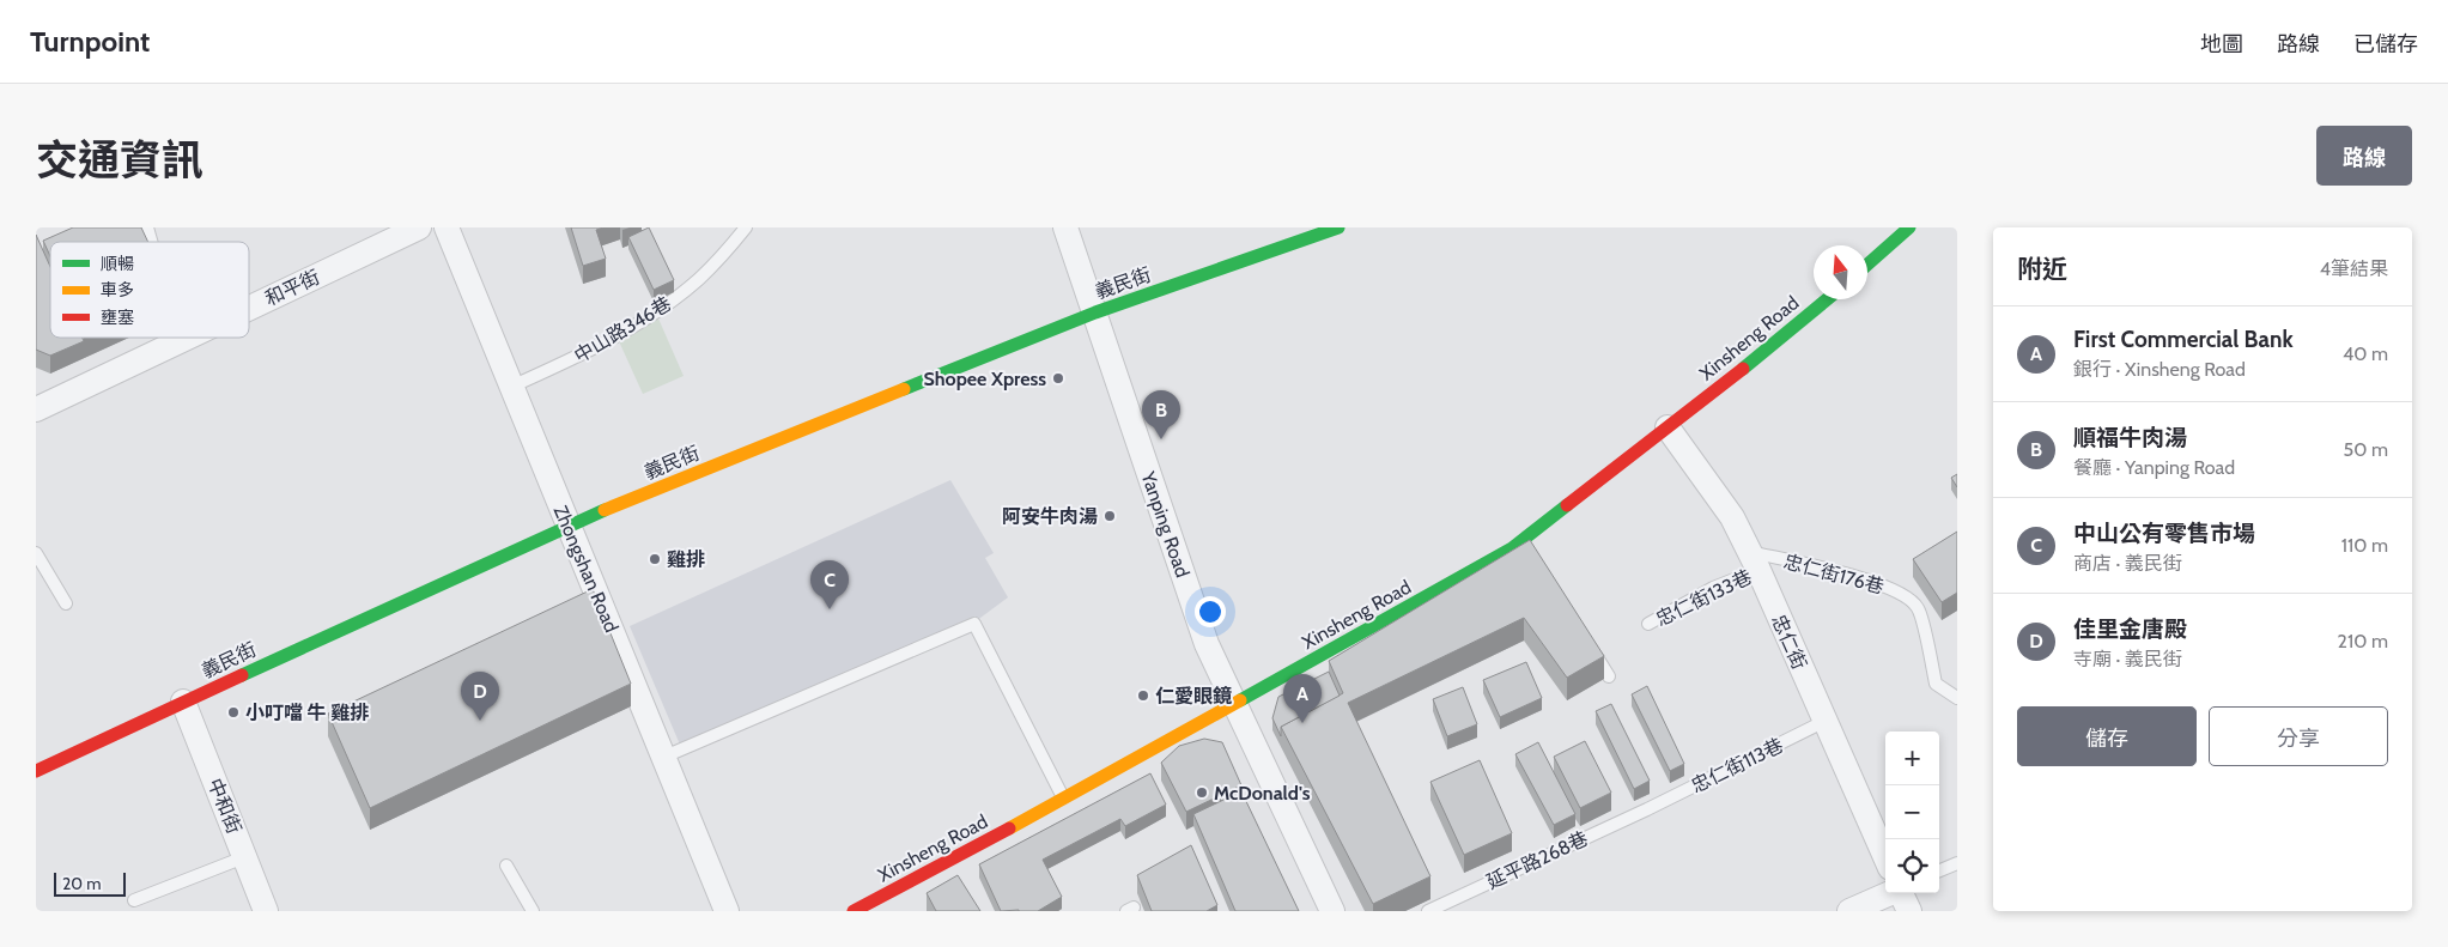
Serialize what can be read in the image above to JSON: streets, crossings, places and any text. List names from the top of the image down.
{
  "streets": {
    "street": [
      "義民街",
      "和平街",
      "Xinsheng Road",
      "Yanping Road",
      "Zhongshan Road",
      "忠仁街",
      "中和街"
    ],
    "lane": [
      "中山路346巷",
      "忠仁街176巷",
      "忠仁街133巷",
      "忠仁街113巷",
      "延平路268巷"
    ]
  },
  "crossings": [
    ["義民街", "Yanping Road"],
    ["義民街", "Zhongshan Road"],
    ["義民街", "中和街"],
    ["中山路346巷", "Zhongshan Road"],
    ["Xinsheng Road", "Yanping Road"],
    ["Xinsheng Road", "忠仁街"],
    ["忠仁街176巷", "忠仁街133巷"],
    ["忠仁街176巷", "忠仁街"],
    ["忠仁街133巷", "忠仁街"],
    ["忠仁街", "忠仁街113巷"],
    ["忠仁街113巷", "延平路268巷"]
  ],
  "places": [
    "Shopee Xpress",
    "阿安牛肉湯",
    "雞排",
    "仁愛眼鏡",
    "小叮噹 牛 雞排",
    "McDonald's"
  ],
  "legend": ["順暢", "車多", "壅塞"],
  "scale_bar": "20 m",
  "north": "top",
  "page": {
    "header": "Turnpoint",
    "nav": ["地圖", "路線", "已儲存"],
    "title": "交通資訊",
    "buttons": [
      "路線",
      ["儲存", "分享"]
    ],
    "heading": ["附近", "4筆結果"],
    "list": [
      {
        "mark": "A",
        "name": "First Commercial Bank",
        "note": "銀行 · Xinsheng Road",
        "value": "40 m"
      },
      {
        "mark": "B",
        "name": "順福牛肉湯",
        "note": "餐廳 · Yanping Road",
        "value": "50 m"
      },
      {
        "mark": "C",
        "name": "中山公有零售市場",
        "note": "商店 · 義民街",
        "value": "110 m"
      },
      {
        "mark": "D",
        "name": "佳里金唐殿",
        "note": "寺廟 · 義民街",
        "value": "210 m"
      }
    ],
    "pins": [
      "B",
      "C",
      "D",
      "A"
    ],
    "map_buttons": ["+", "−"],
    "scale": "20 m"
  }
}
